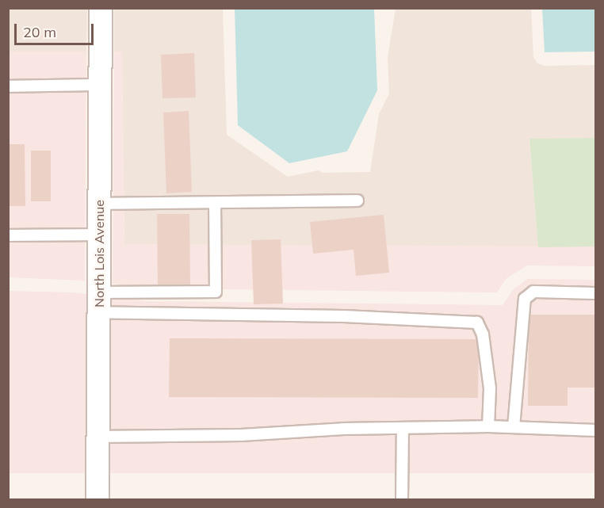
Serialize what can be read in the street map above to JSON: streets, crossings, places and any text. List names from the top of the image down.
{
  "streets": {
    "street": ["North Lois Avenue"]
  },
  "scale_bar": "20 m"
}
